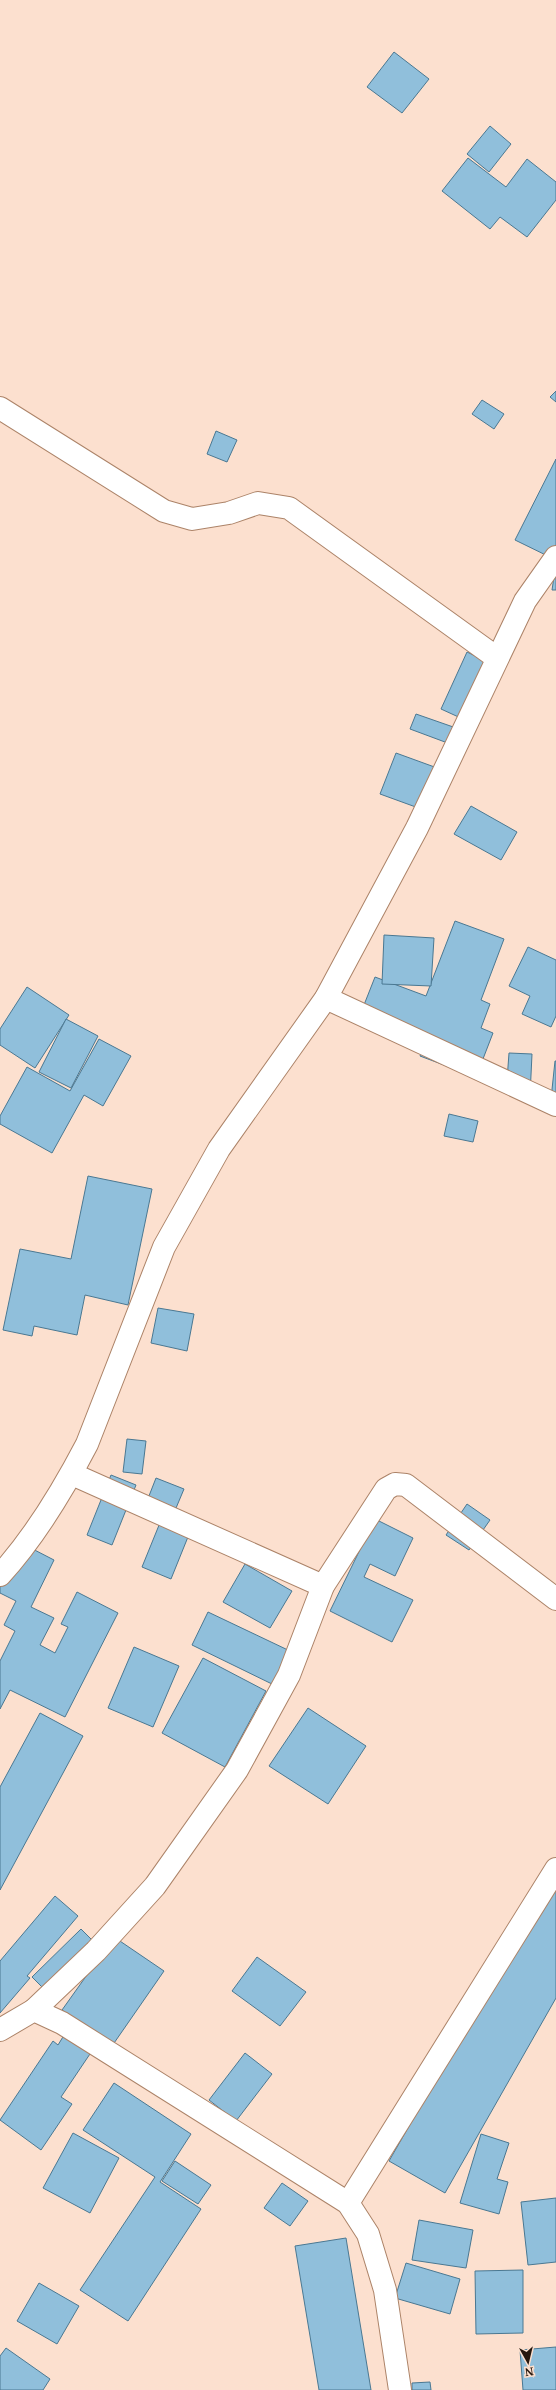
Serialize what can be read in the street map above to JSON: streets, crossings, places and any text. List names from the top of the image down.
{
  "north": "bottom"
}
